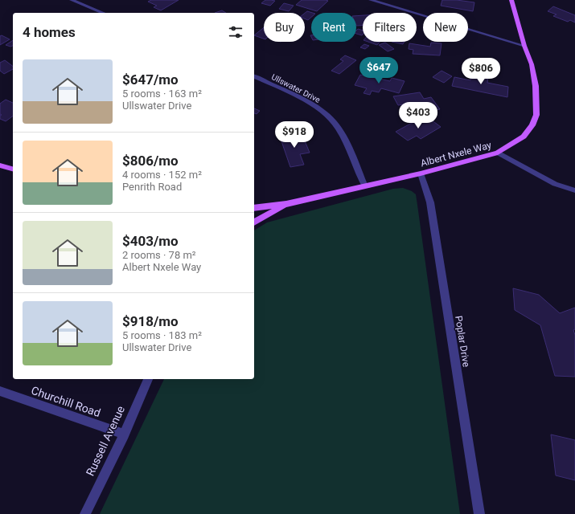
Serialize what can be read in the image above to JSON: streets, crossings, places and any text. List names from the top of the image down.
{
  "streets": {
    "main road": ["Albert Nxele Way"],
    "street": [
      "Ullswater Drive",
      "Poplar Drive",
      "Churchill Road",
      "Russell Avenue"
    ]
  },
  "crossings": [
    ["Ullswater Drive", "Albert Nxele Way"],
    ["Albert Nxele Way", "Poplar Drive"],
    ["Churchill Road", "Russell Avenue"]
  ],
  "page": {
    "chip": [
      "Buy",
      "Rent",
      "Filters",
      "New"
    ],
    "heading": "4 homes",
    "list": [
      {
        "name": "$647/mo",
        "note": "5 rooms · 163 m² · Ullswater Drive"
      },
      {
        "name": "$806/mo",
        "note": "4 rooms · 152 m² · Penrith Road"
      },
      {
        "name": "$403/mo",
        "note": "2 rooms · 78 m² · Albert Nxele Way"
      },
      {
        "name": "$918/mo",
        "note": "5 rooms · 183 m² · Ullswater Drive"
      }
    ],
    "price": [
      "$647",
      "$806",
      "$403",
      "$918"
    ]
  }
}
